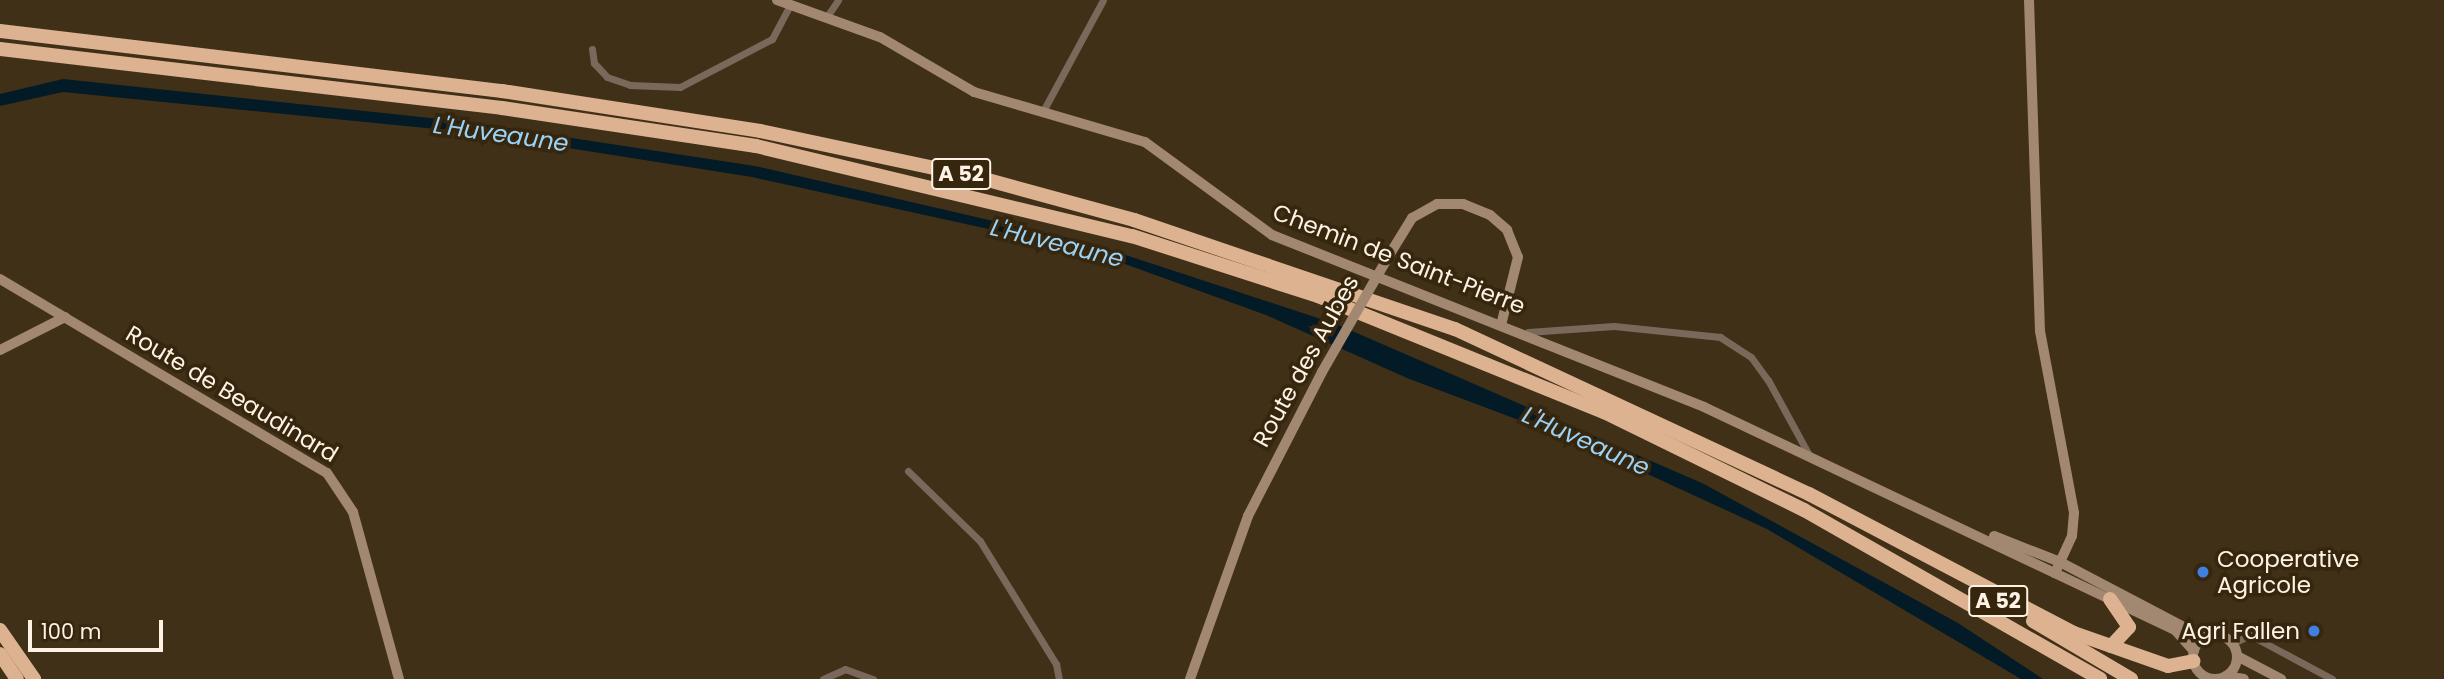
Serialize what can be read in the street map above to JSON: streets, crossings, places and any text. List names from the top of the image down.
{
  "streets": {
    "highway": ["A 52"],
    "main road": ["Chemin de Saint-Pierre", "Route des Aubes", "Route de Beaudinard"]
  },
  "crossings": [
    ["Chemin de Saint-Pierre", "Route des Aubes"]
  ],
  "water": ["L'Huveaune"],
  "places": ["Cooperative Agricole", "Agri Fallen"],
  "scale_bar": "100 m"
}
